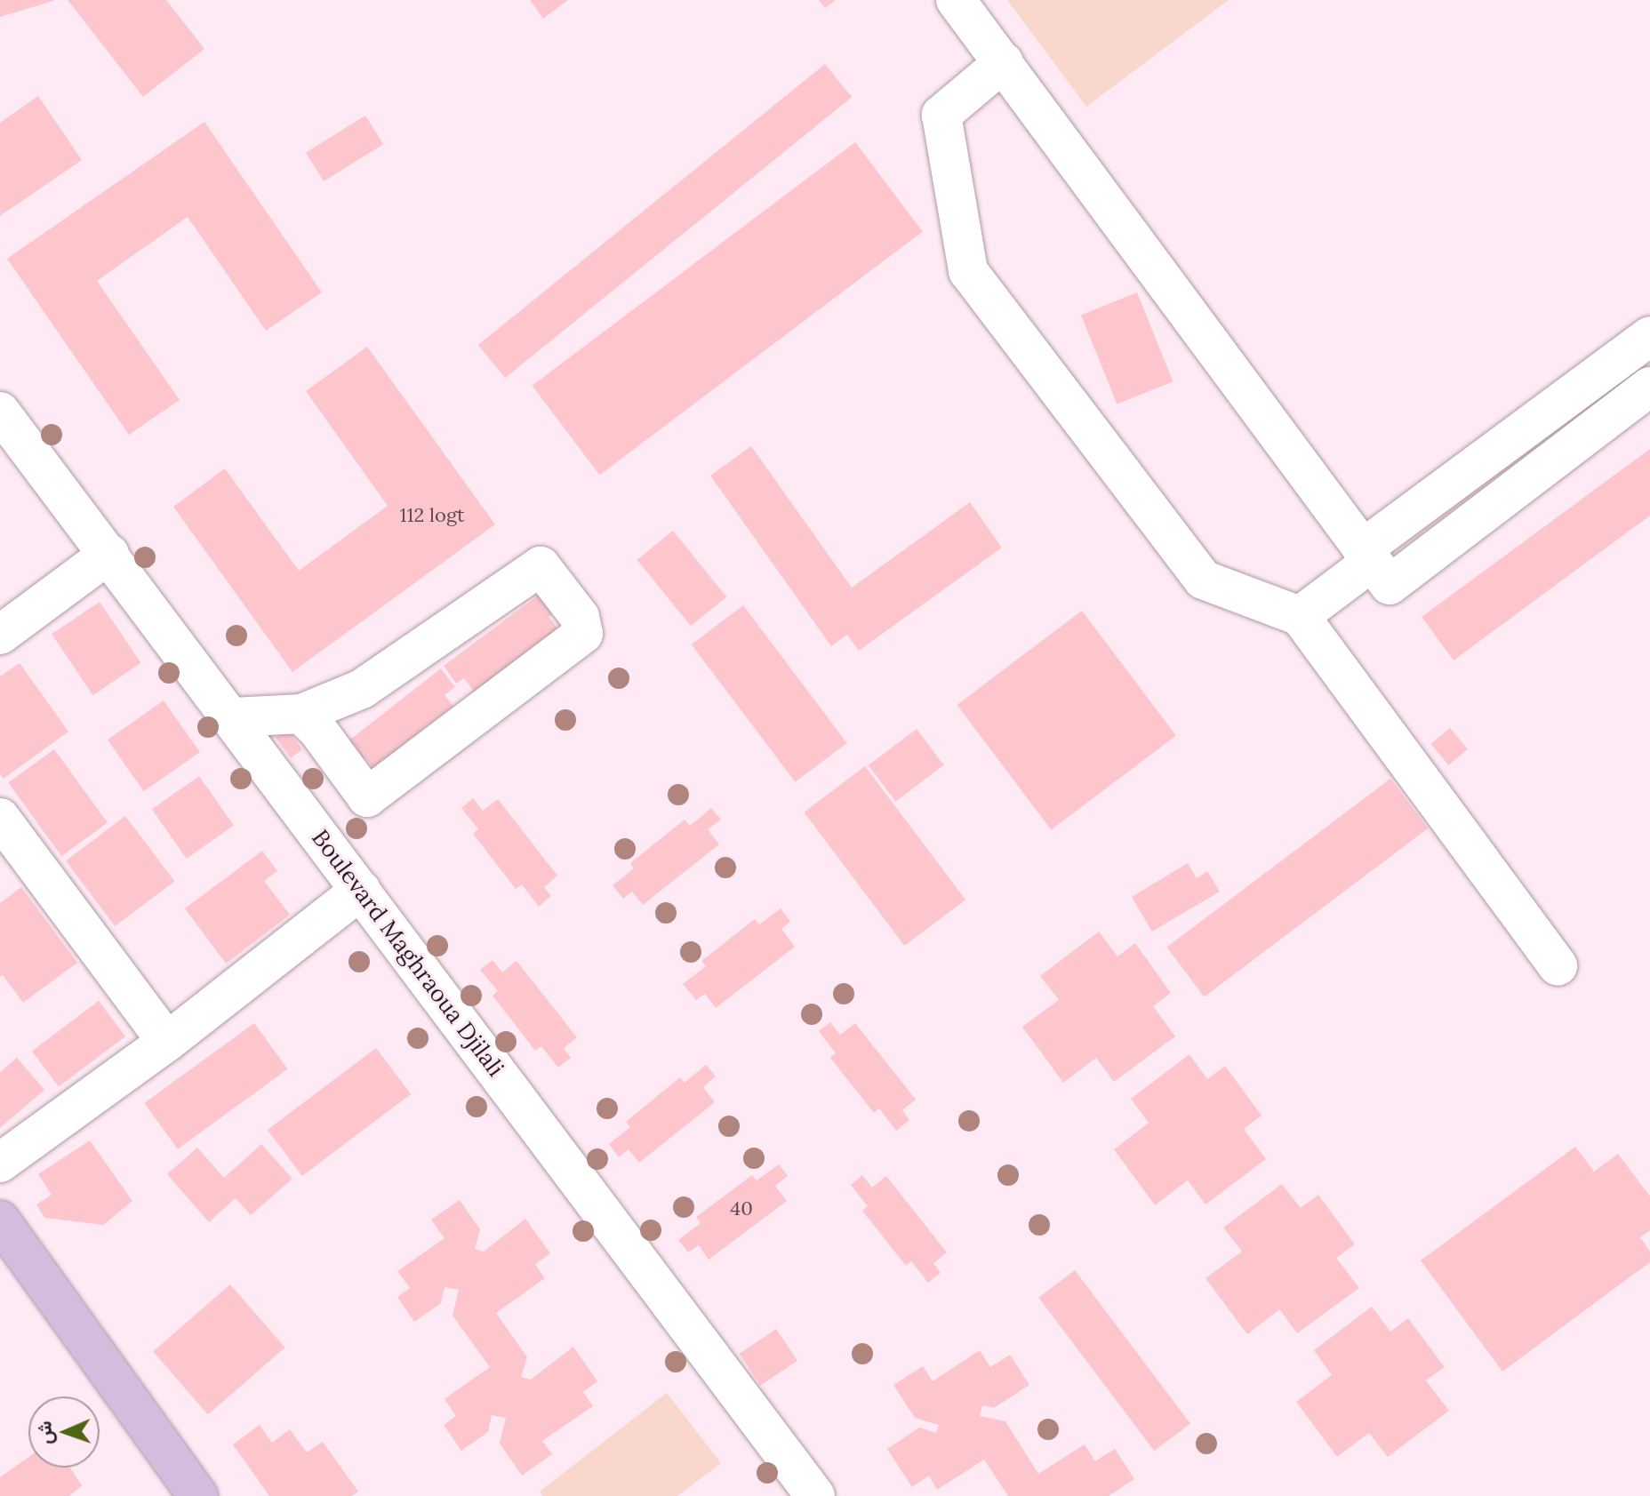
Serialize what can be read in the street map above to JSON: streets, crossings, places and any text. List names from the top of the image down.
{
  "streets": {
    "street": ["Boulevard Maghraoua Djilali"]
  },
  "house_numbers": ["112 logt", "40"],
  "north": "left"
}
